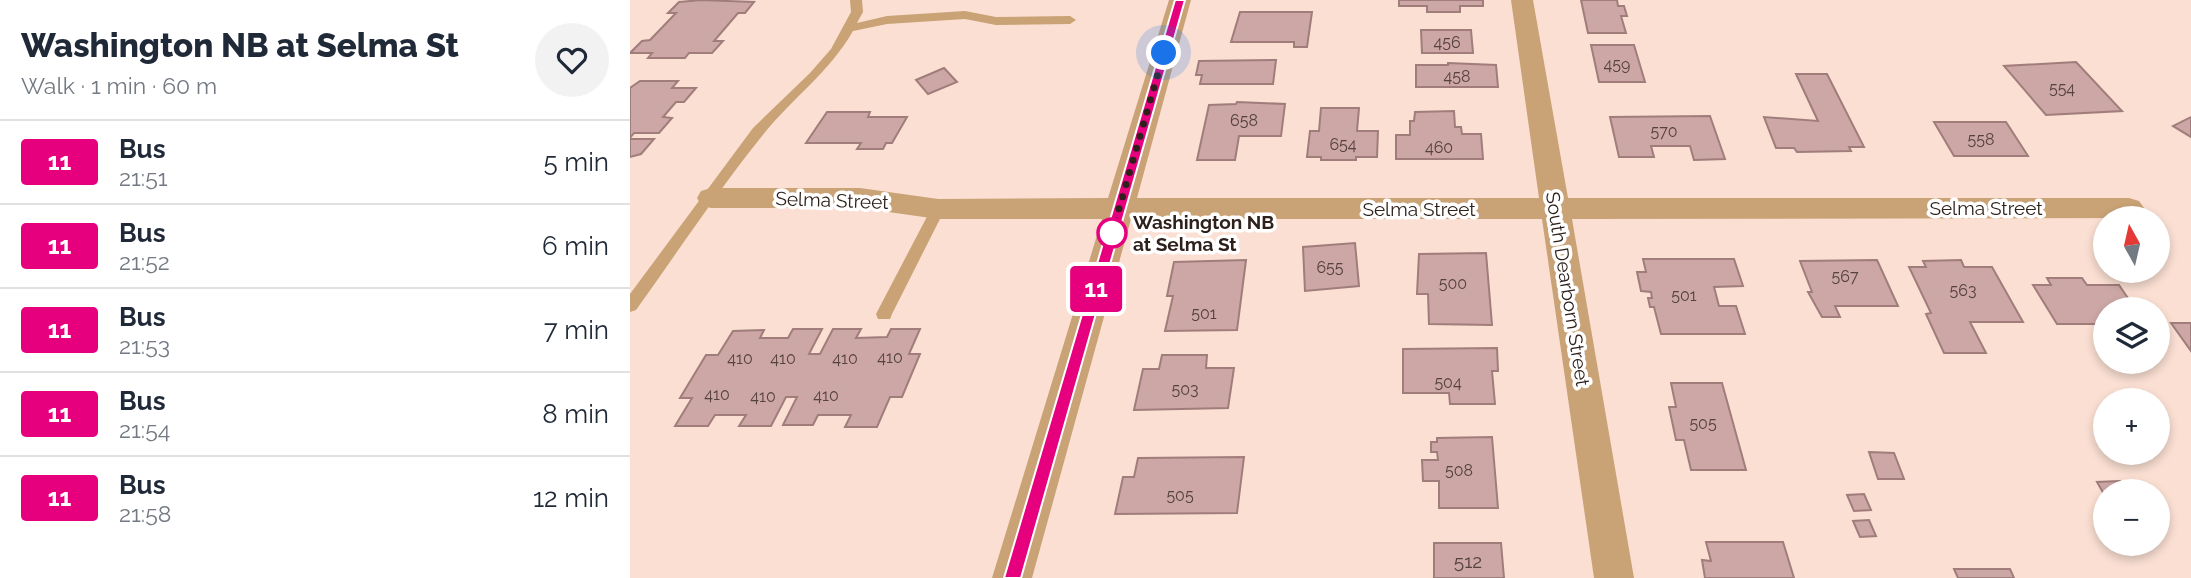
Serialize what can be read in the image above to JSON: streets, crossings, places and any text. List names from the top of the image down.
{
  "streets": {
    "street": ["Selma Street", "South Dearborn Street"]
  },
  "crossings": [
    ["Selma Street", "South Dearborn Street"]
  ],
  "places": ["Washington NB at Selma St"],
  "lines": ["bus line 11"],
  "house_numbers": [
    "456",
    "459",
    "458",
    "554",
    "658",
    "570",
    "558",
    "654",
    "460",
    "655",
    "567",
    "500",
    "563",
    "501",
    "501",
    "410",
    "410",
    "410",
    "410",
    "504",
    "503",
    "410",
    "410",
    "410",
    "505",
    "508",
    "505",
    "512"
  ],
  "north": "top",
  "page": {
    "heading": ["Washington NB at Selma St", "Walk · 1 min · 60 m"],
    "on_map": "11",
    "list": [
      {
        "mark": "11",
        "name": "Bus",
        "note": "21:51",
        "value": "5 min"
      },
      {
        "mark": "11",
        "name": "Bus",
        "note": "21:52",
        "value": "6 min"
      },
      {
        "mark": "11",
        "name": "Bus",
        "note": "21:53",
        "value": "7 min"
      },
      {
        "mark": "11",
        "name": "Bus",
        "note": "21:54",
        "value": "8 min"
      },
      {
        "mark": "11",
        "name": "Bus",
        "note": "21:58",
        "value": "12 min"
      }
    ],
    "map_buttons": ["+", "−"]
  }
}
